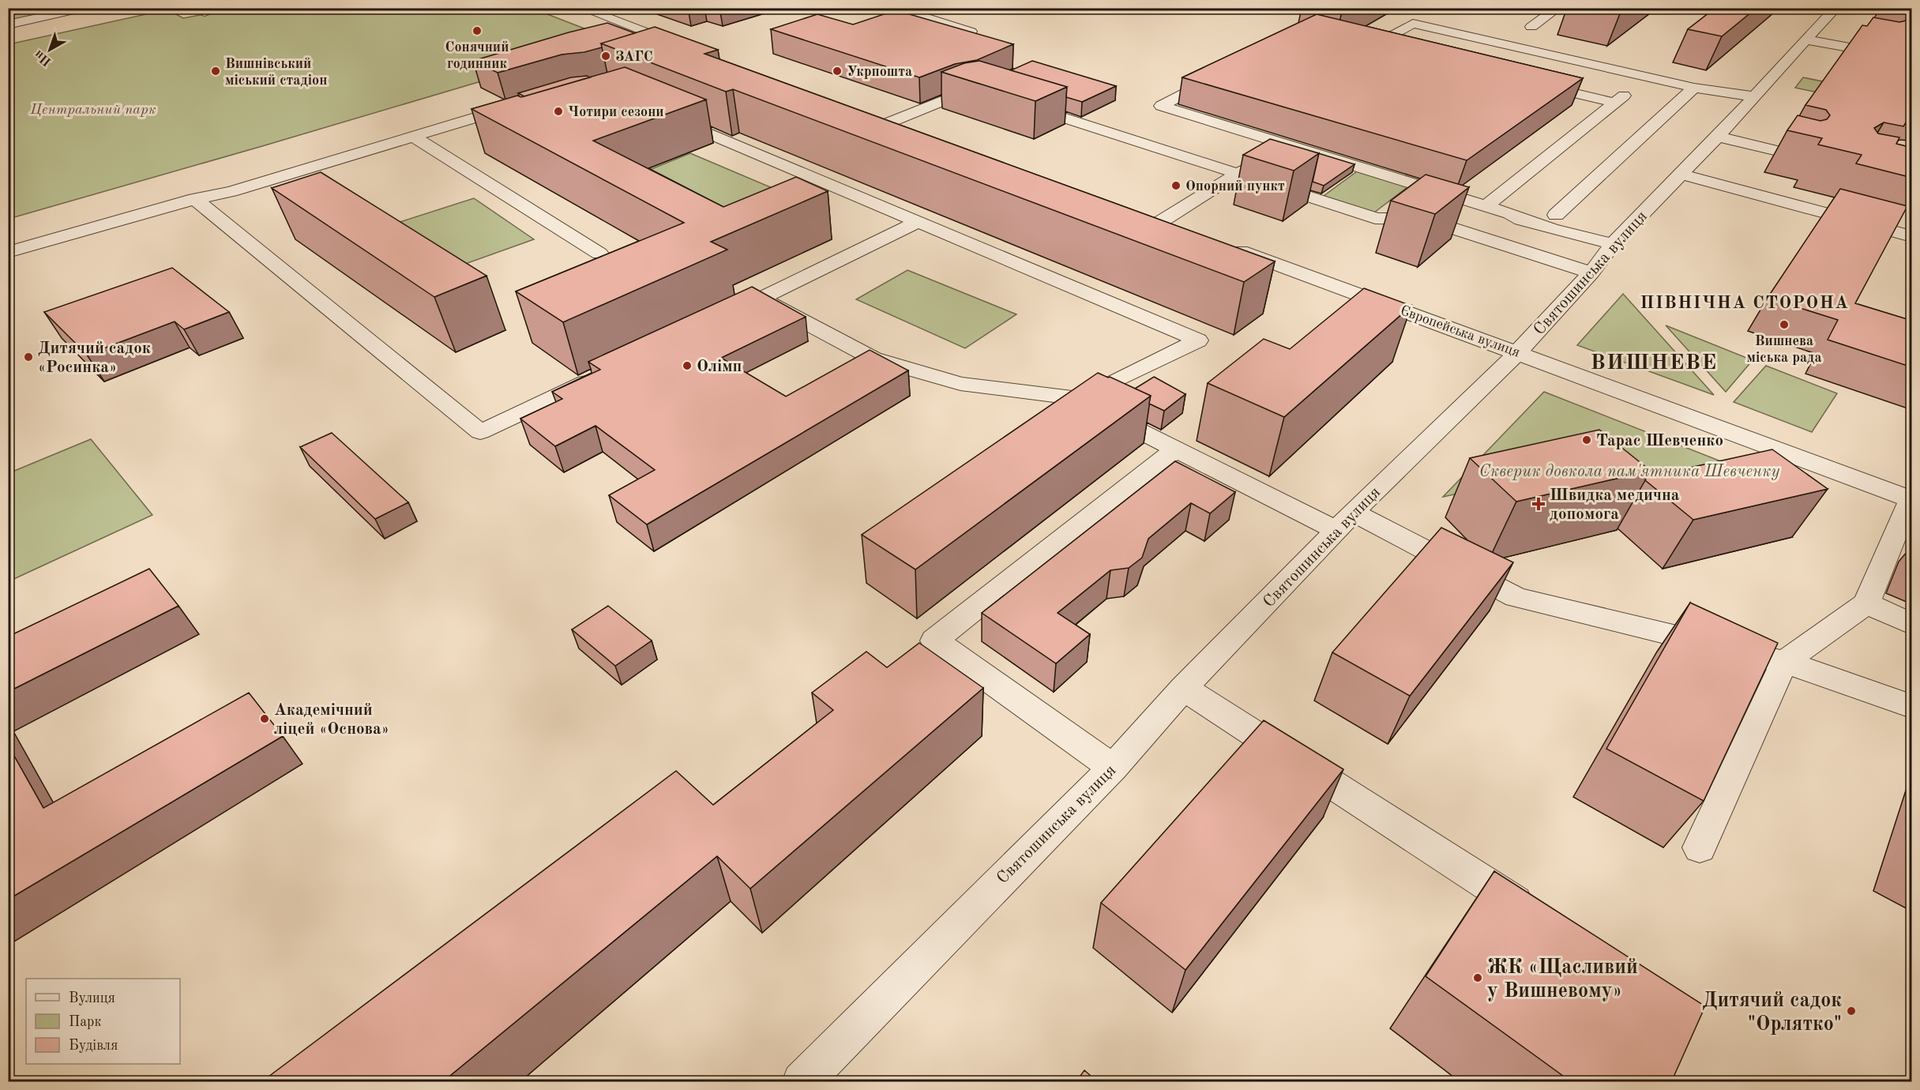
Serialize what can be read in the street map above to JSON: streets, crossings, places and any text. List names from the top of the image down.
{
  "streets": {
    "street": ["Святошинська вулиця", "Європейська вулиця"]
  },
  "crossings": [
    ["Святошинська вулиця", "Європейська вулиця"]
  ],
  "districts": ["ПІВНІЧНА СТОРОНА", "ВИШНЕВЕ"],
  "parks": ["Центральний парк", "Скверик довкола пам'ятника Шевченку"],
  "places": {
    "other": [
      "Сонячний годинник",
      "ЗАГС",
      "Вишнівський міський стадіон",
      "Укрпошта",
      "Чотири сезони",
      "Опорний пункт",
      "Вишнева міська рада",
      "Дитячий садок «Росинка»",
      "Олімп",
      "Тарас Шевченко",
      "Академічний ліцей «Основа»",
      "ЖК «Щасливий у Вишневому»",
      "Дитячий садок \"Орлятко\""
    ],
    "health": ["Швидка медична допомога"]
  },
  "legend": ["Вулиця", "Парк", "Будівля"],
  "north": "bottom left"
}
